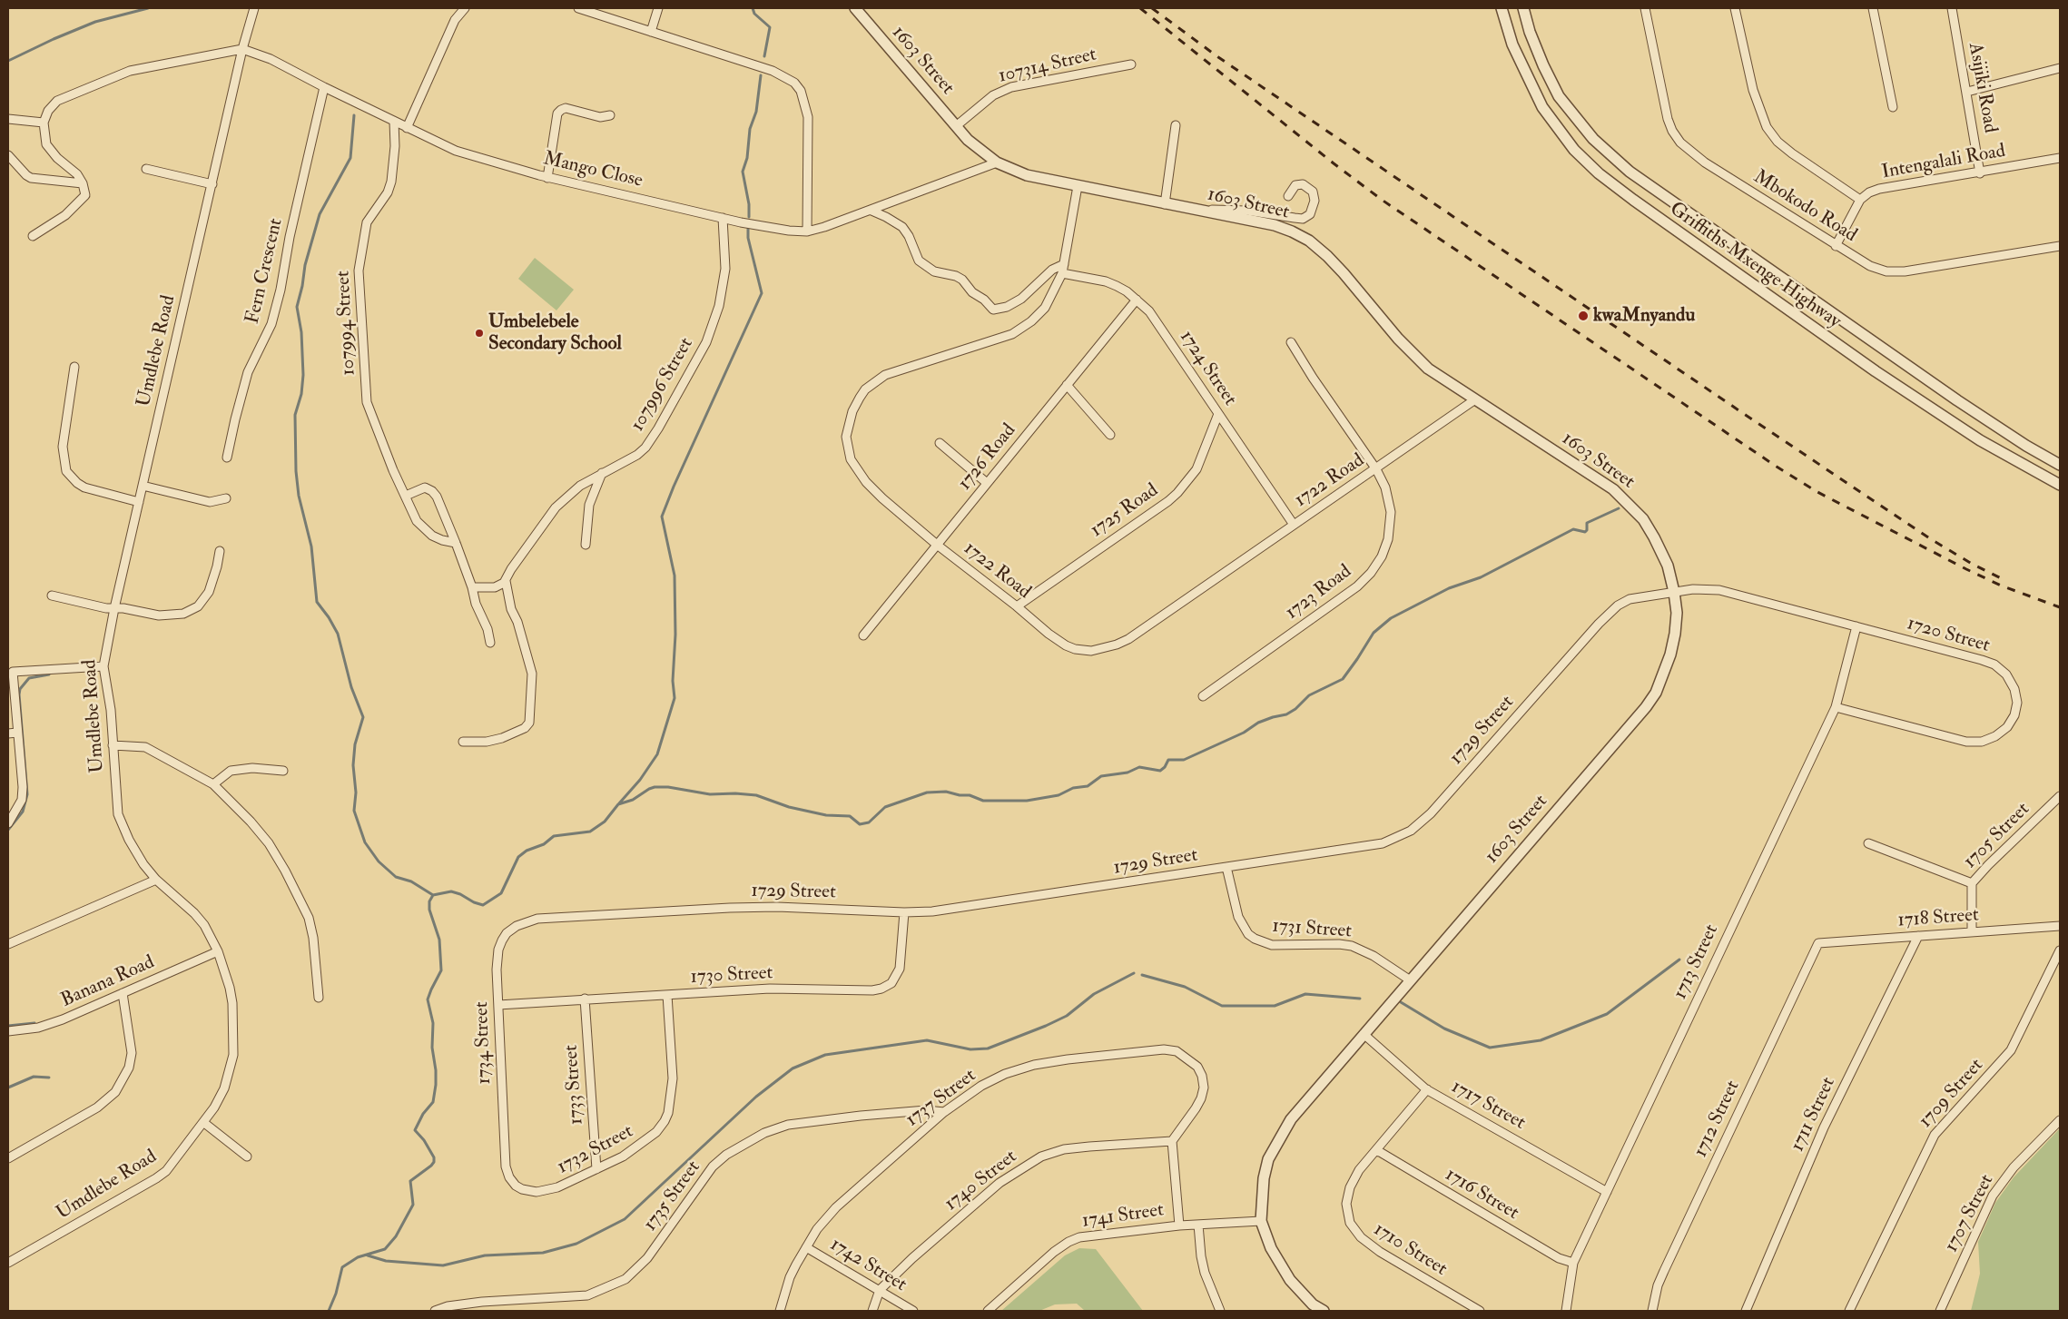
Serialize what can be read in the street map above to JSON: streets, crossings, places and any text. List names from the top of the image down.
{
  "streets": {
    "street": [
      "1603 Street",
      "107314 Street",
      "Asijiki Road",
      "Intengalali Road",
      "Mango Close",
      "Mbokodo Road",
      "Griffiths Mxenge Highway",
      "Fern Crescent",
      "107994 Street",
      "Umdlebe Road",
      "1724 Street",
      "107996 Street",
      "1726 Road",
      "1722 Road",
      "1725 Road",
      "1723 Road",
      "1720 Street",
      "1729 Street",
      "1705 Street",
      "1718 Street",
      "1731 Street",
      "1713 Street",
      "1730 Street",
      "Banana Road",
      "1734 Street",
      "1733 Street",
      "1709 Street",
      "1737 Street",
      "1717 Street",
      "1711 Street",
      "1712 Street",
      "1732 Street",
      "1740 Street",
      "1716 Street",
      "1735 Street",
      "1707 Street",
      "1741 Street",
      "1710 Street",
      "1742 Street"
    ]
  },
  "crossings": [
    ["1603 Street", "107314 Street"],
    ["1603 Street", "Mango Close"],
    ["1603 Street", "1722 Road"],
    ["1603 Street", "1720 Street"],
    ["1603 Street", "1729 Street"],
    ["1603 Street", "1731 Street"],
    ["1603 Street", "1717 Street"],
    ["1603 Street", "1741 Street"],
    ["Asijiki Road", "Intengalali Road"],
    ["Intengalali Road", "Mbokodo Road"],
    ["Mango Close", "Fern Crescent"],
    ["Mango Close", "107994 Street"],
    ["Mango Close", "Umdlebe Road"],
    ["Mango Close", "107996 Street"],
    ["Umdlebe Road", "Banana Road"],
    ["1724 Street", "1726 Road"],
    ["1724 Street", "1722 Road"],
    ["1724 Street", "1725 Road"],
    ["1726 Road", "1722 Road"],
    ["1722 Road", "1725 Road"],
    ["1722 Road", "1723 Road"],
    ["1720 Street", "1729 Street"],
    ["1720 Street", "1713 Street"],
    ["1729 Street", "1731 Street"],
    ["1729 Street", "1730 Street"],
    ["1729 Street", "1734 Street"],
    ["1705 Street", "1718 Street"],
    ["1718 Street", "1711 Street"],
    ["1718 Street", "1712 Street"],
    ["1713 Street", "1717 Street"],
    ["1713 Street", "1716 Street"],
    ["1730 Street", "1734 Street"],
    ["1730 Street", "1733 Street"],
    ["1730 Street", "1732 Street"],
    ["1734 Street", "1732 Street"],
    ["1733 Street", "1732 Street"],
    ["1737 Street", "1740 Street"],
    ["1737 Street", "1735 Street"],
    ["1737 Street", "1742 Street"],
    ["1717 Street", "1710 Street"],
    ["1740 Street", "1742 Street"],
    ["1716 Street", "1710 Street"]
  ],
  "places": ["kwaMnyandu", "Umbelebele Secondary School"]
}
